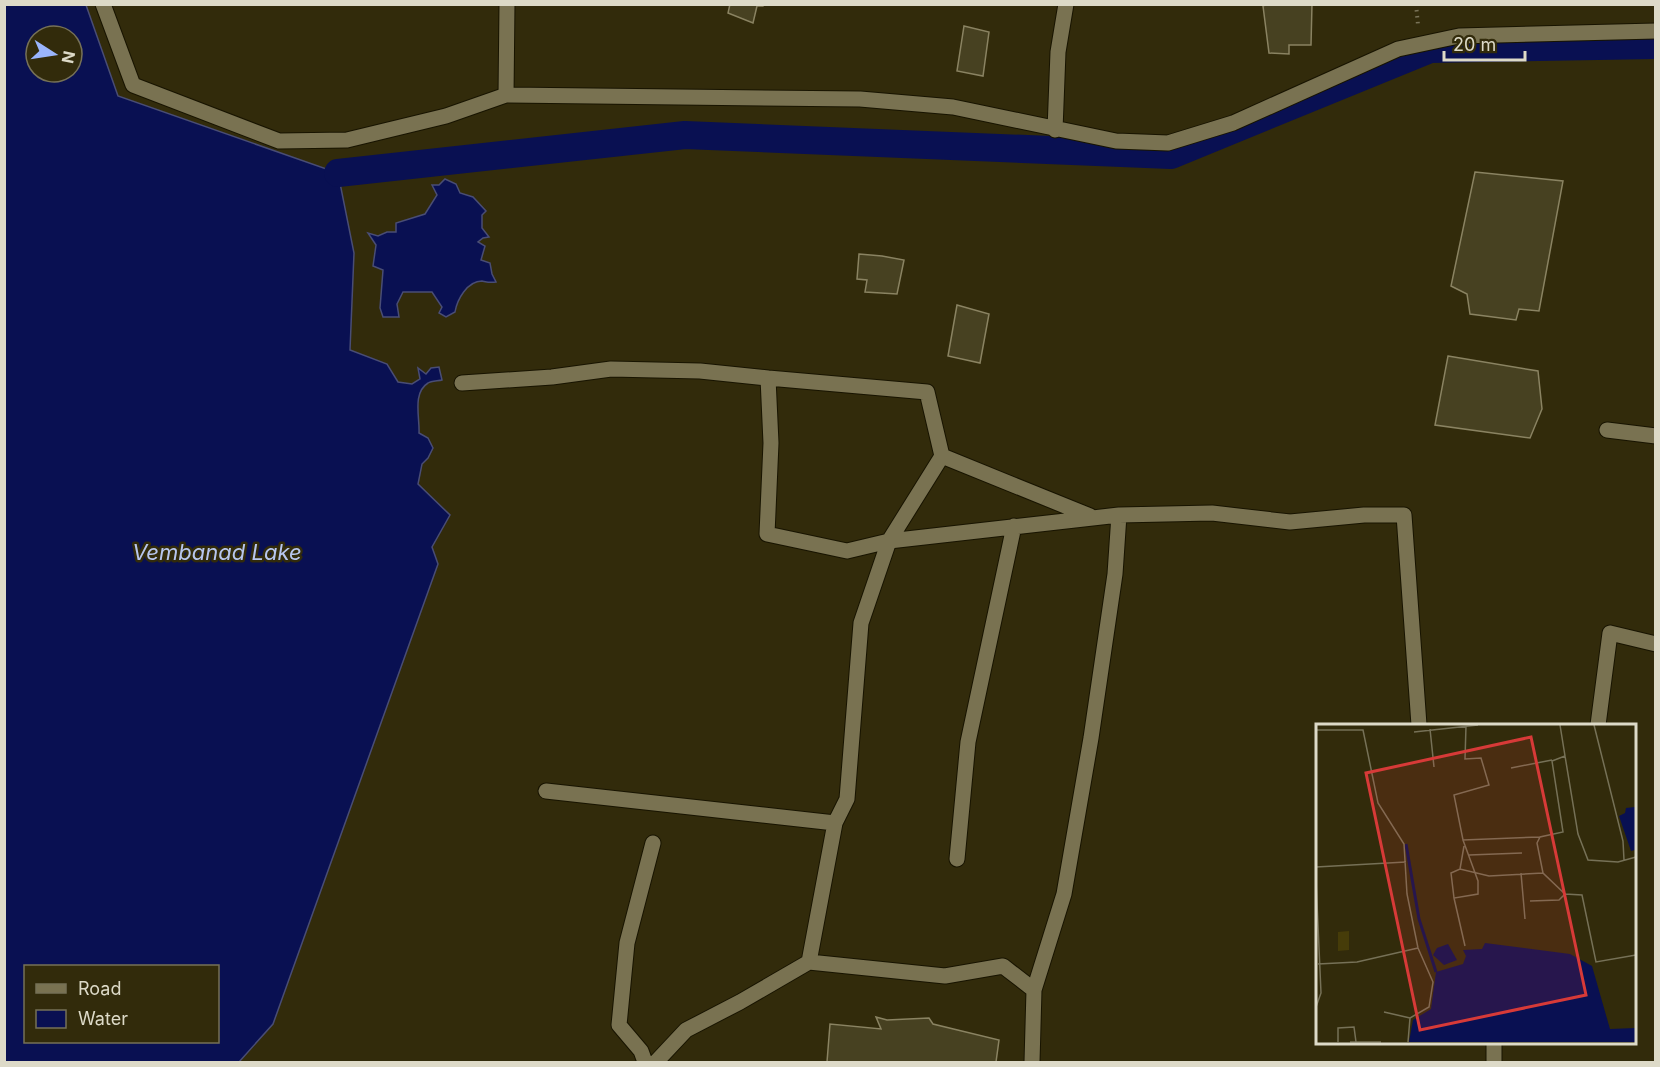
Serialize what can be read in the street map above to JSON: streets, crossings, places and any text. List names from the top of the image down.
{
  "water": ["Vembanad Lake"],
  "legend": ["Road", "Water"],
  "scale_bar": "20 m",
  "north": "right"
}
